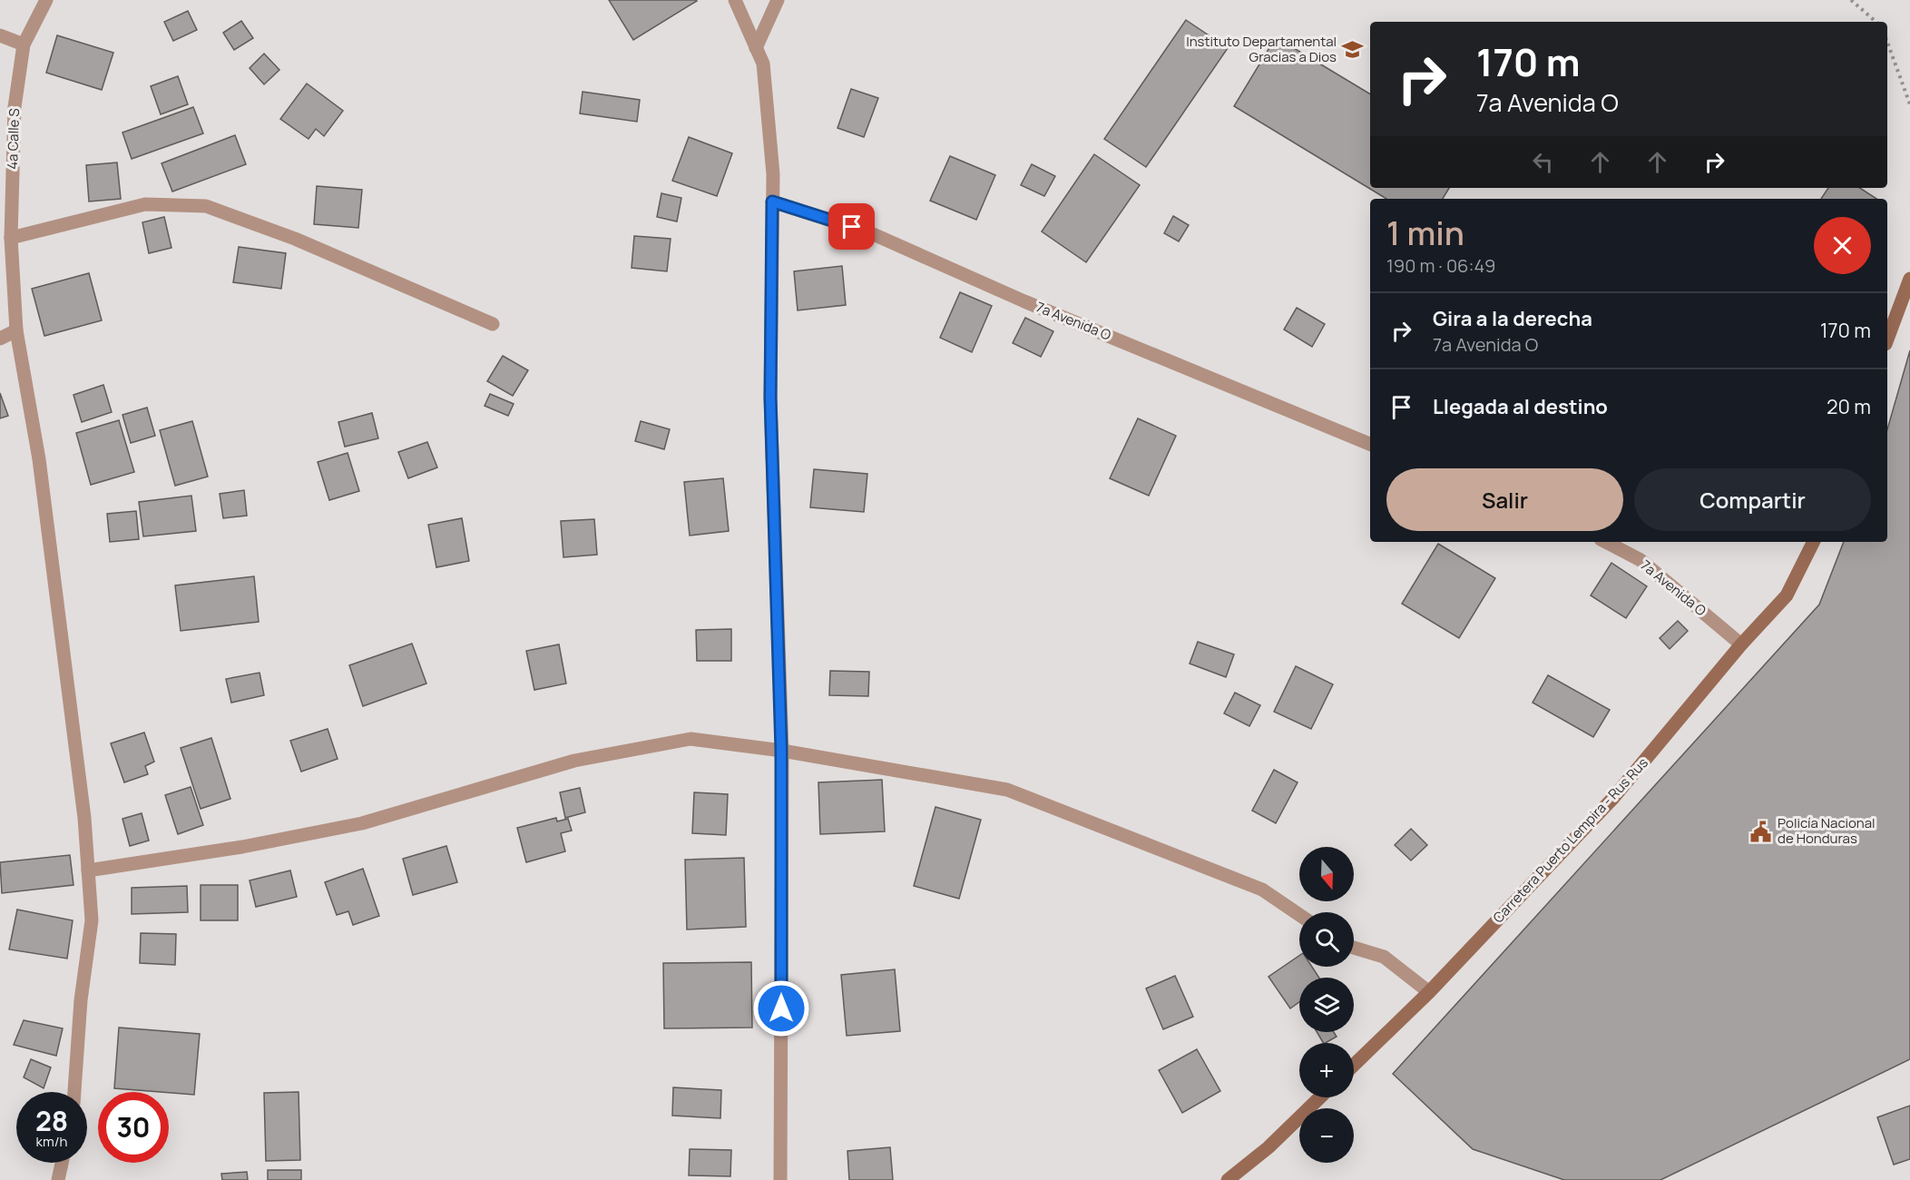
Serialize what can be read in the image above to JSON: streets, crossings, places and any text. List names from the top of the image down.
{
  "streets": {
    "street": ["4a Calle S", "7a Avenida O", "Carretera Puerto Lempira - Rus Rus"]
  },
  "crossings": [
    ["7a Avenida O", "Carretera Puerto Lempira - Rus Rus"]
  ],
  "places": {
    "school or university": ["Instituto Departamental Gracias a Dios"],
    "public building": ["Policía Nacional de Honduras"]
  },
  "north": "bottom",
  "page": {
    "turn": ["170 m", "7a Avenida O"],
    "heading": ["1 min", "190 m · 06:49"],
    "list": [
      {
        "name": "Gira a la derecha",
        "note": "7a Avenida O",
        "value": "170 m"
      },
      {
        "name": "Llegada al destino",
        "value": "20 m"
      }
    ],
    "buttons": ["Salir", "Compartir"],
    "map_buttons": ["+", "−"],
    "speed": "28 km/h",
    "limit": "30"
  }
}
